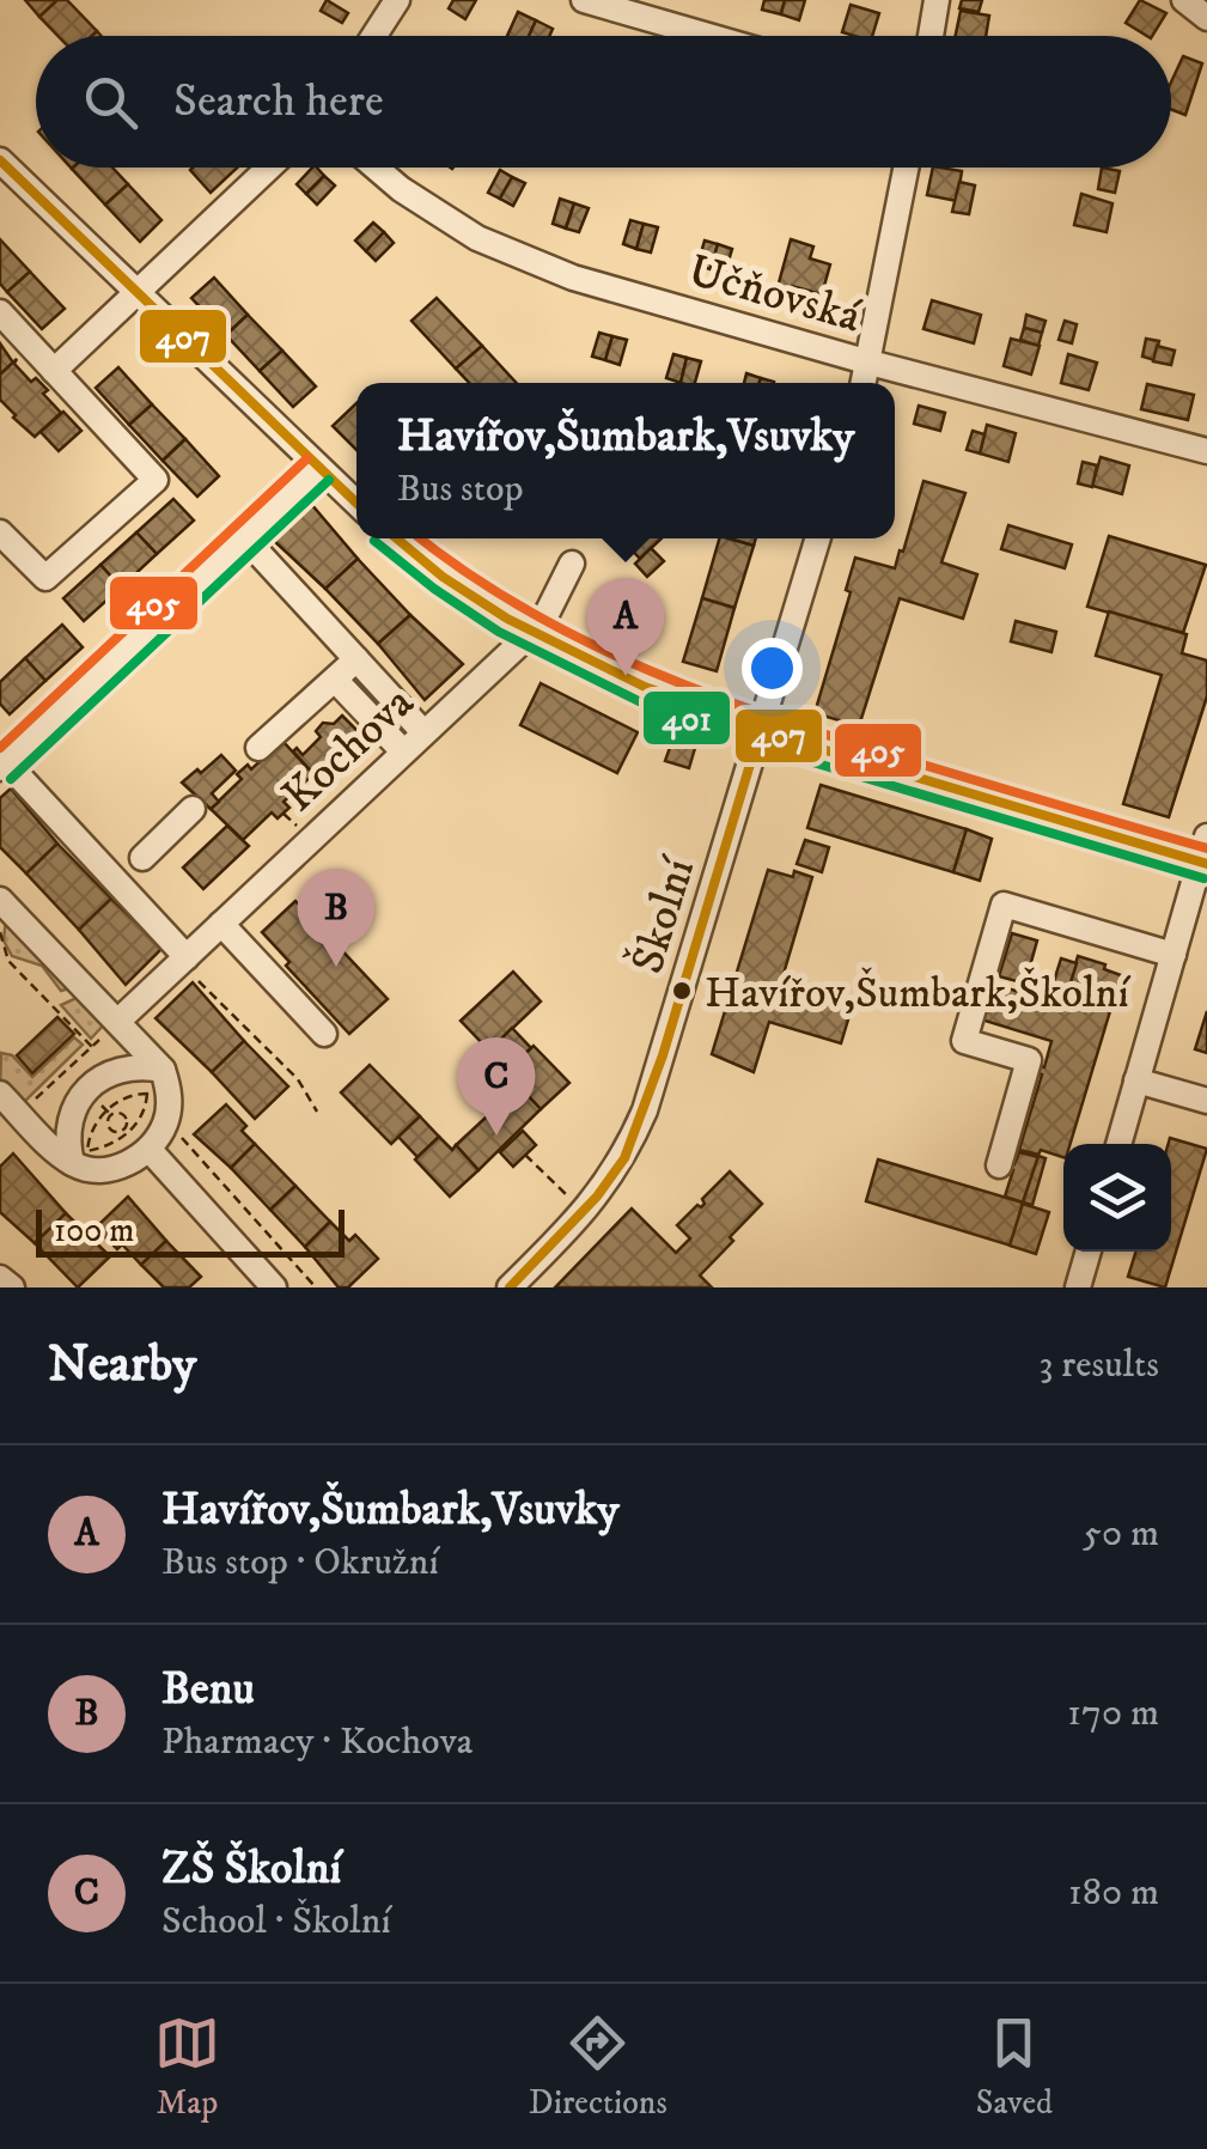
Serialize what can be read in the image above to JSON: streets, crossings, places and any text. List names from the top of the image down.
{
  "streets": {
    "street": ["Učňovská", "Kochova", "Školní"]
  },
  "places": ["Havířov,Šumbark,Školní"],
  "lines": ["transit line 407", "transit line 405", "transit line 401"],
  "scale_bar": "100 m",
  "page": {
    "search": "Search here",
    "popup": ["Havířov,Šumbark,Vsuvky", "Bus stop"],
    "pins": ["A", "B", "C"],
    "scale": "100 m",
    "heading": ["Nearby", "3 results"],
    "list": [
      {
        "mark": "A",
        "name": "Havířov,Šumbark,Vsuvky",
        "note": "Bus stop · Okružní",
        "value": "50 m"
      },
      {
        "mark": "B",
        "name": "Benu",
        "note": "Pharmacy · Kochova",
        "value": "170 m"
      },
      {
        "mark": "C",
        "name": "ZŠ Školní",
        "note": "School · Školní",
        "value": "180 m"
      }
    ],
    "nav": ["Map", "Directions", "Saved"]
  }
}
